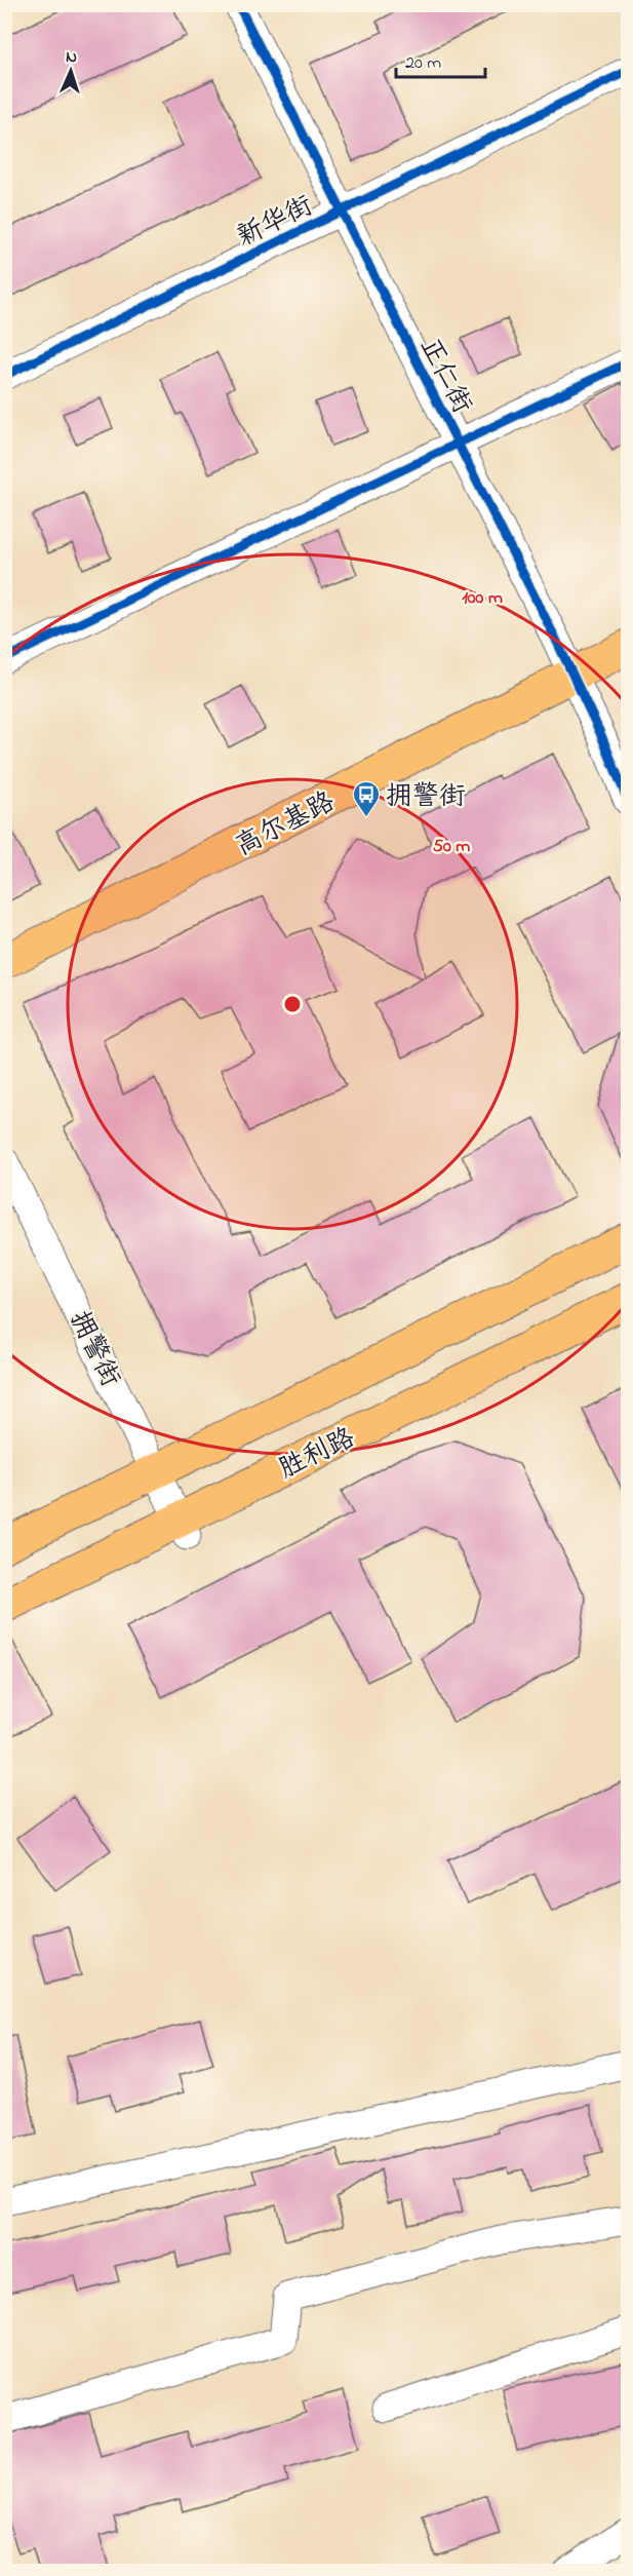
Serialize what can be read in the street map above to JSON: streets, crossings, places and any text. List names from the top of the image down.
{
  "streets": {
    "main road": ["高尔基路", "胜利路"],
    "street": ["新华街", "正仁街", "拥警街"]
  },
  "crossings": [
    ["新华街", "正仁街"],
    ["正仁街", "高尔基路"],
    ["拥警街", "胜利路"]
  ],
  "places": {
    "bus stop": ["拥警街"]
  },
  "scale_bar": "20 m",
  "north": "top",
  "rings": ["100 m", "50 m"]
}
